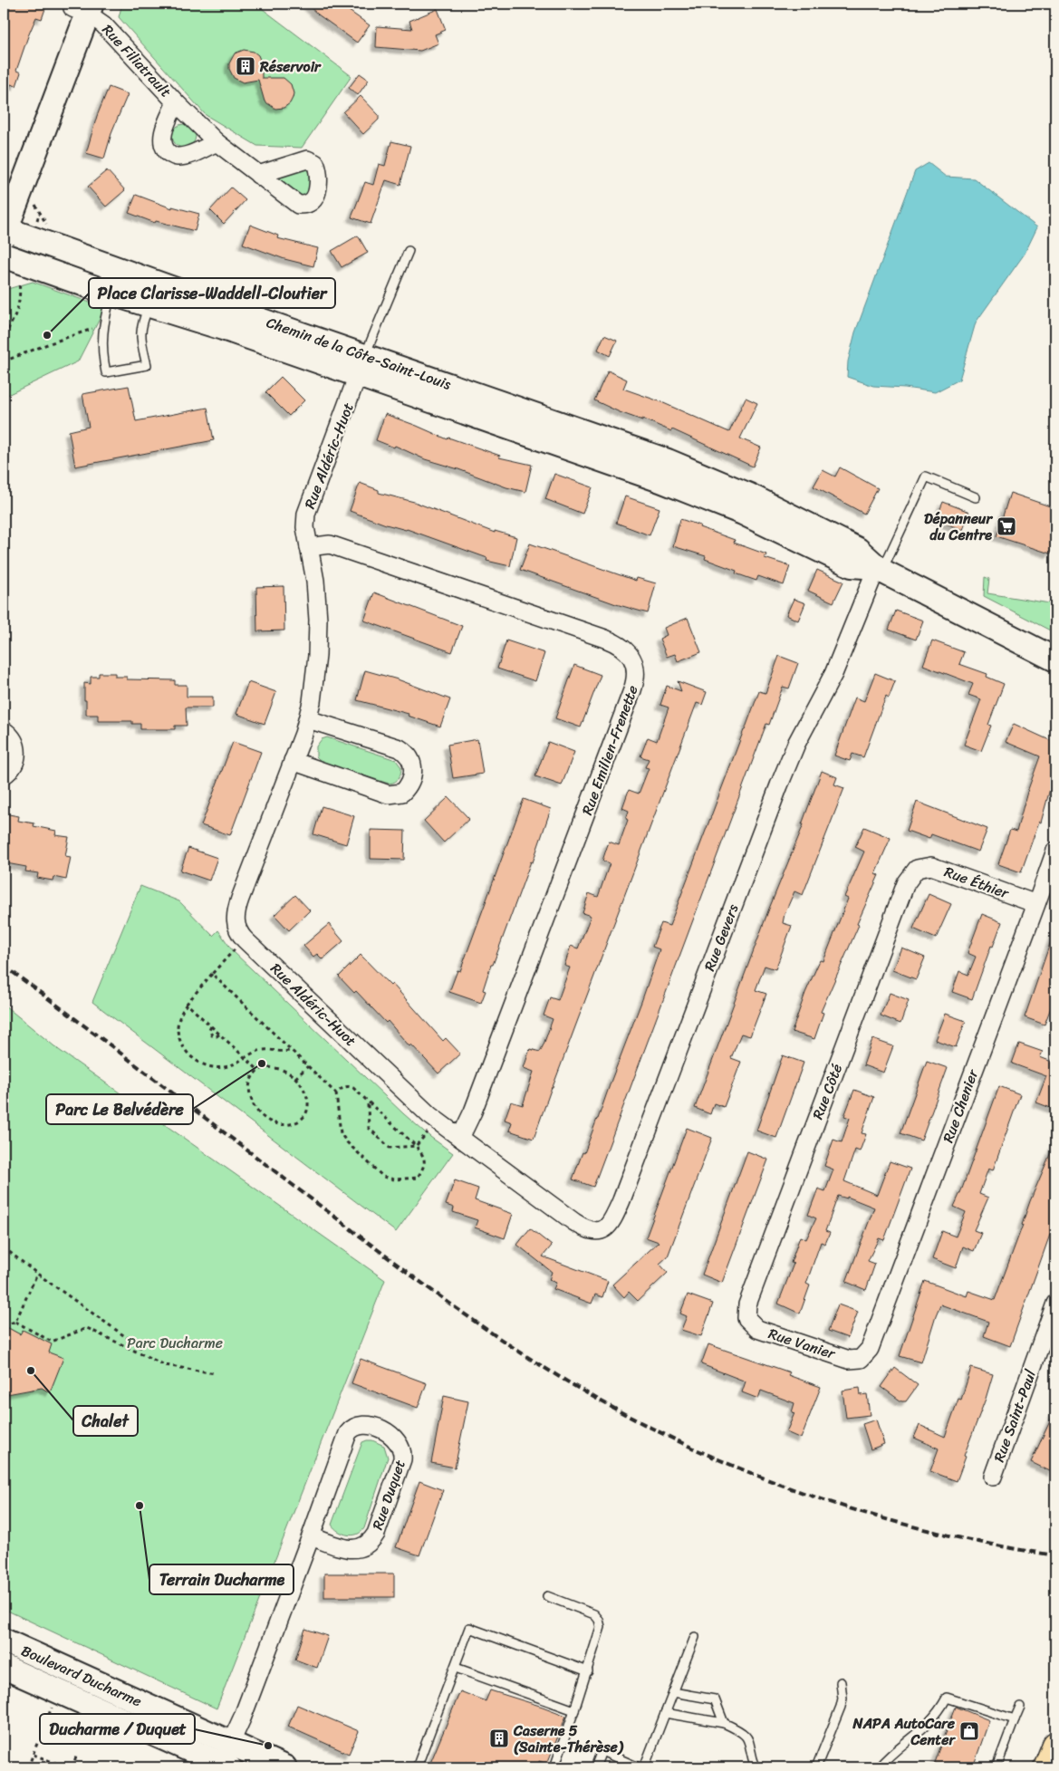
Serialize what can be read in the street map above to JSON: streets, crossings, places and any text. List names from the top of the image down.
{
  "streets": {
    "street": [
      "Rue Filiatrault",
      "Chemin de la Côte-Saint-Louis",
      "Rue Aldéric-Huot",
      "Rue Emilien-Frenette",
      "Rue Éthier",
      "Rue Gevers",
      "Rue Côté",
      "Rue Chenier",
      "Rue Vanier",
      "Rue Saint-Paul",
      "Rue Duquet",
      "Boulevard Ducharme"
    ]
  },
  "crossings": [
    ["Chemin de la Côte-Saint-Louis", "Rue Aldéric-Huot"],
    ["Chemin de la Côte-Saint-Louis", "Rue Gevers"],
    ["Rue Aldéric-Huot", "Rue Emilien-Frenette"],
    ["Rue Aldéric-Huot", "Rue Gevers"],
    ["Rue Éthier", "Rue Côté"],
    ["Rue Éthier", "Rue Chenier"],
    ["Rue Côté", "Rue Vanier"],
    ["Rue Chenier", "Rue Vanier"],
    ["Rue Duquet", "Boulevard Ducharme"]
  ],
  "parks": ["Parc Ducharme"],
  "places": {
    "building": ["Réservoir", "Caserne 5 (Sainte-Thérèse)"],
    "other": [
      "Place Clarisse-Waddell-Cloutier",
      "Parc Le Belvédère",
      "Chalet",
      "Terrain Ducharme",
      "Ducharme / Duquet"
    ],
    "supermarket": ["Dépanneur du Centre"],
    "shop": ["NAPA AutoCare Center"]
  }
}
